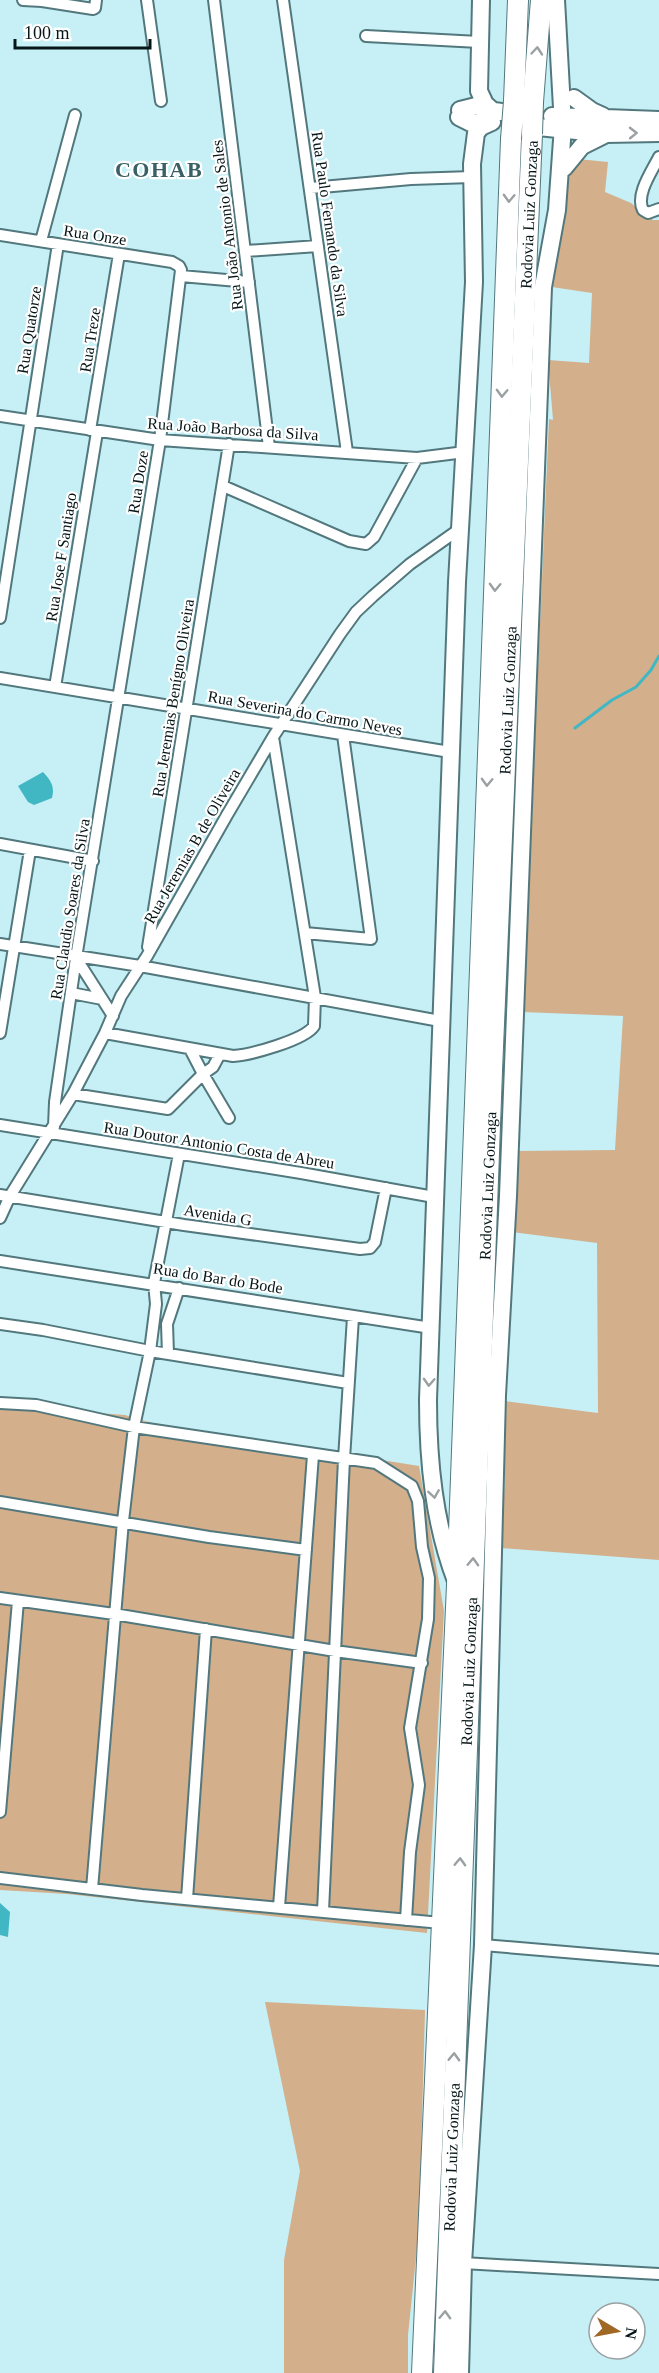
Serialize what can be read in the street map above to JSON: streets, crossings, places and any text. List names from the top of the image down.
{
  "streets": {
    "highway": ["Rodovia Luiz Gonzaga"],
    "street": [
      "Rua Paulo Fernando da Silva",
      "Rua João Antonio de Sales",
      "Rua Onze",
      "Rua Quatorze",
      "Rua Treze",
      "Rua João Barbosa da Silva",
      "Rua Doze",
      "Rua Jose F Santiago",
      "Rua Jeremias Benígno Oliveira",
      "Rua Severina do Carmo Neves",
      "Rua Jeremias B de Oliveira",
      "Rua Claudio Soares da Silva",
      "Rua Doutor Antonio Costa de Abreu",
      "Avenida G",
      "Rua do Bar do Bode"
    ]
  },
  "crossings": [
    ["Rua Paulo Fernando da Silva", "Rua João Barbosa da Silva"],
    ["Rua João Antonio de Sales", "Rua Onze"],
    ["Rua João Antonio de Sales", "Rua João Barbosa da Silva"],
    ["Rua Onze", "Rua Quatorze"],
    ["Rua Onze", "Rua Treze"],
    ["Rua Onze", "Rua Doze"],
    ["Rua Quatorze", "Rua João Barbosa da Silva"],
    ["Rua Treze", "Rua João Barbosa da Silva"],
    ["Rua Treze", "Rua Jose F Santiago"],
    ["Rua João Barbosa da Silva", "Rua Doze"],
    ["Rua João Barbosa da Silva", "Rua Jose F Santiago"],
    ["Rua João Barbosa da Silva", "Rua Jeremias Benígno Oliveira"],
    ["Rua Doze", "Rua Severina do Carmo Neves"],
    ["Rua Doze", "Rua Claudio Soares da Silva"],
    ["Rua Jose F Santiago", "Rua Severina do Carmo Neves"],
    ["Rua Jeremias Benígno Oliveira", "Rua Severina do Carmo Neves"],
    ["Rua Jeremias Benígno Oliveira", "Rua Jeremias B de Oliveira"],
    ["Rua Severina do Carmo Neves", "Rua Jeremias B de Oliveira"],
    ["Rua Severina do Carmo Neves", "Rua Claudio Soares da Silva"],
    ["Rua Jeremias B de Oliveira", "Rua Claudio Soares da Silva"],
    ["Rua Jeremias B de Oliveira", "Rua Doutor Antonio Costa de Abreu"],
    ["Rua Jeremias B de Oliveira", "Avenida G"],
    ["Rua Claudio Soares da Silva", "Rua Doutor Antonio Costa de Abreu"],
    ["Rua Doutor Antonio Costa de Abreu", "Avenida G"]
  ],
  "districts": ["COHAB"],
  "scale_bar": "100 m",
  "north": "right"
}
